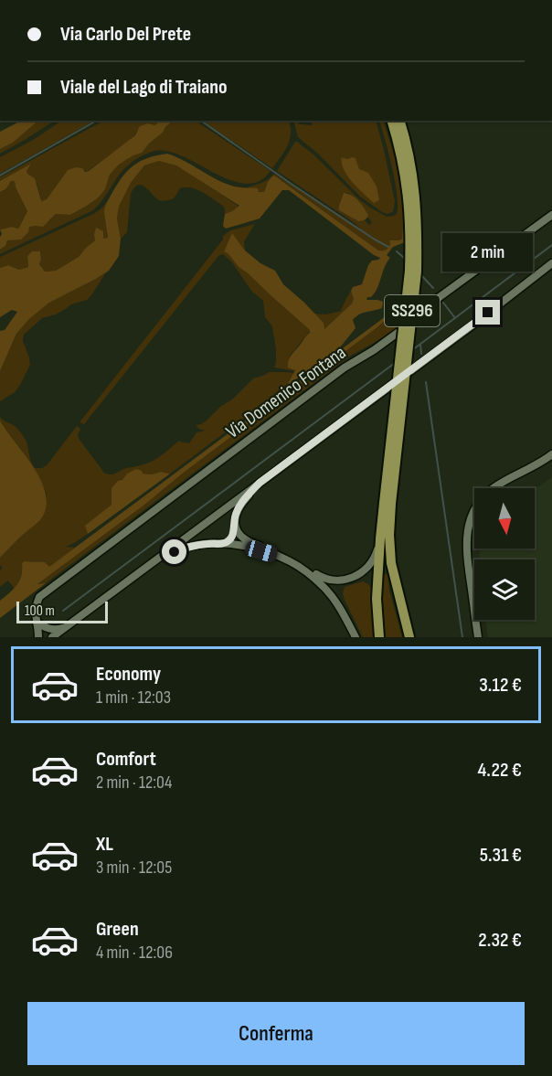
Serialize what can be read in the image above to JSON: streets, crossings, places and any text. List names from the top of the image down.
{
  "streets": {
    "main road": ["SS296"],
    "street": ["Via Domenico Fontana"]
  },
  "scale_bar": "100 m",
  "north": "bottom",
  "page": {
    "banner": ["Via Carlo Del Prete", "Viale del Lago di Traiano"],
    "bubble": "2 min",
    "scale": "100 m",
    "list": [
      {
        "name": "Economy",
        "note": "1 min · 12:03",
        "value": "3.12 €"
      },
      {
        "name": "Comfort",
        "note": "2 min · 12:04",
        "value": "4.22 €"
      },
      {
        "name": "XL",
        "note": "3 min · 12:05",
        "value": "5.31 €"
      },
      {
        "name": "Green",
        "note": "4 min · 12:06",
        "value": "2.32 €"
      }
    ],
    "buttons": "Conferma"
  }
}
